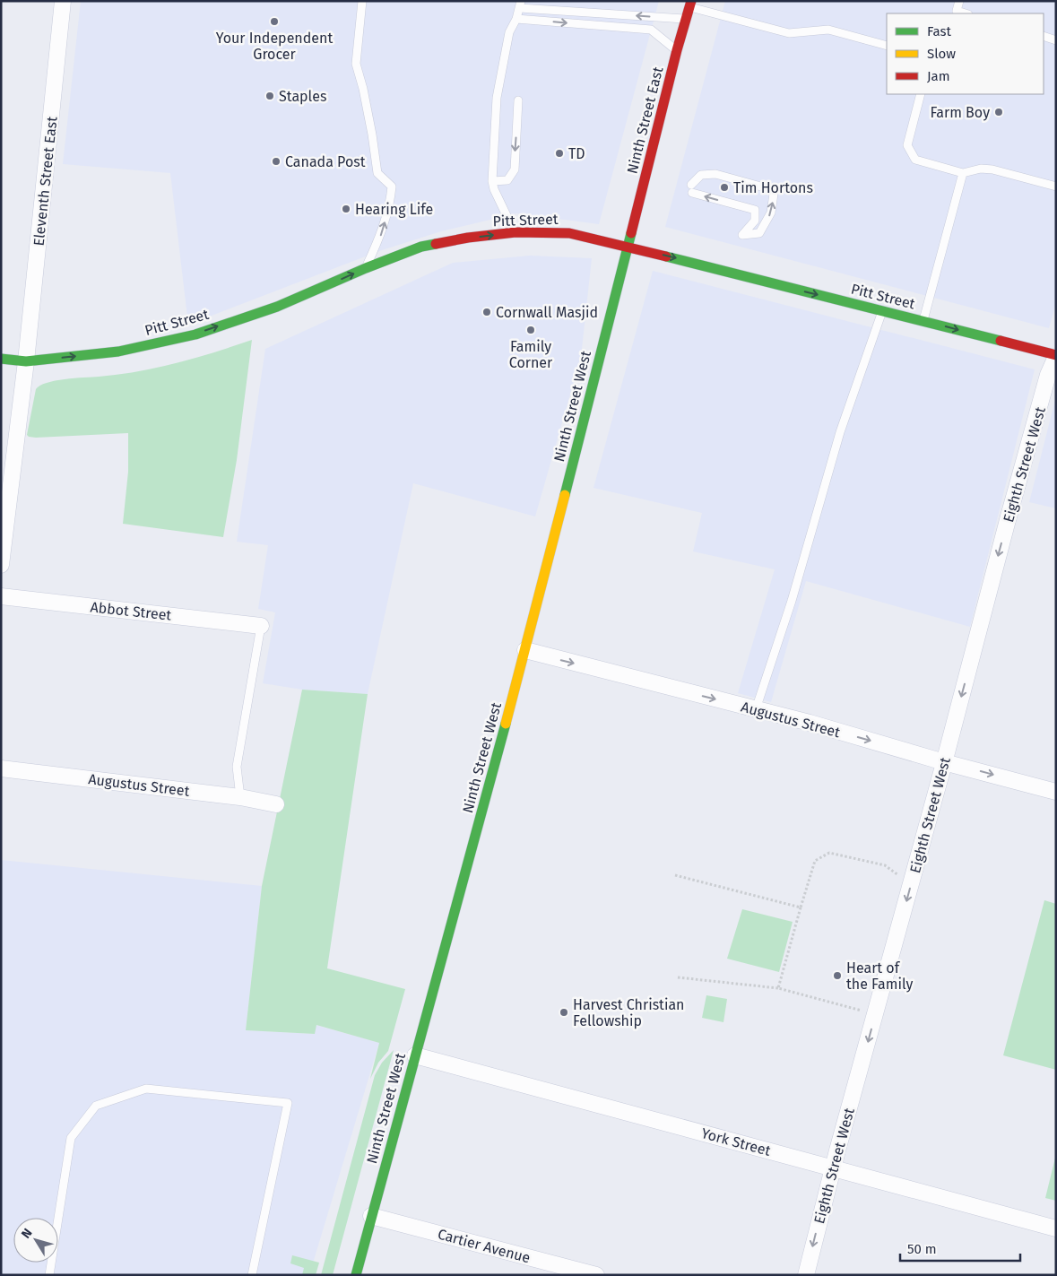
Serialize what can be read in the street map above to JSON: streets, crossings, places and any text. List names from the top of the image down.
{
  "streets": {
    "main road": ["Ninth Street East", "Pitt Street", "Ninth Street West"],
    "street": [
      "Eleventh Street East",
      "Eighth Street West",
      "Abbot Street",
      "Augustus Street",
      "York Street",
      "Cartier Avenue"
    ]
  },
  "crossings": [
    ["Ninth Street East", "Pitt Street"],
    ["Ninth Street East", "Ninth Street West"],
    ["Eleventh Street East", "Pitt Street"],
    ["Pitt Street", "Ninth Street West"],
    ["Pitt Street", "Eighth Street West"],
    ["Ninth Street West", "Augustus Street"],
    ["Ninth Street West", "York Street"],
    ["Ninth Street West", "Cartier Avenue"],
    ["Eighth Street West", "Augustus Street"],
    ["Eighth Street West", "York Street"]
  ],
  "one_way": ["Pitt Street", "Eighth Street West", "Augustus Street"],
  "places": [
    "Your Independent Grocer",
    "Staples",
    "Farm Boy",
    "TD",
    "Canada Post",
    "Tim Hortons",
    "Hearing Life",
    "Cornwall Masjid",
    "Family Corner",
    "Heart of the Family",
    "Harvest Christian Fellowship"
  ],
  "legend": ["Fast", "Slow", "Jam"],
  "scale_bar": "50 m",
  "north": "top left"
}
